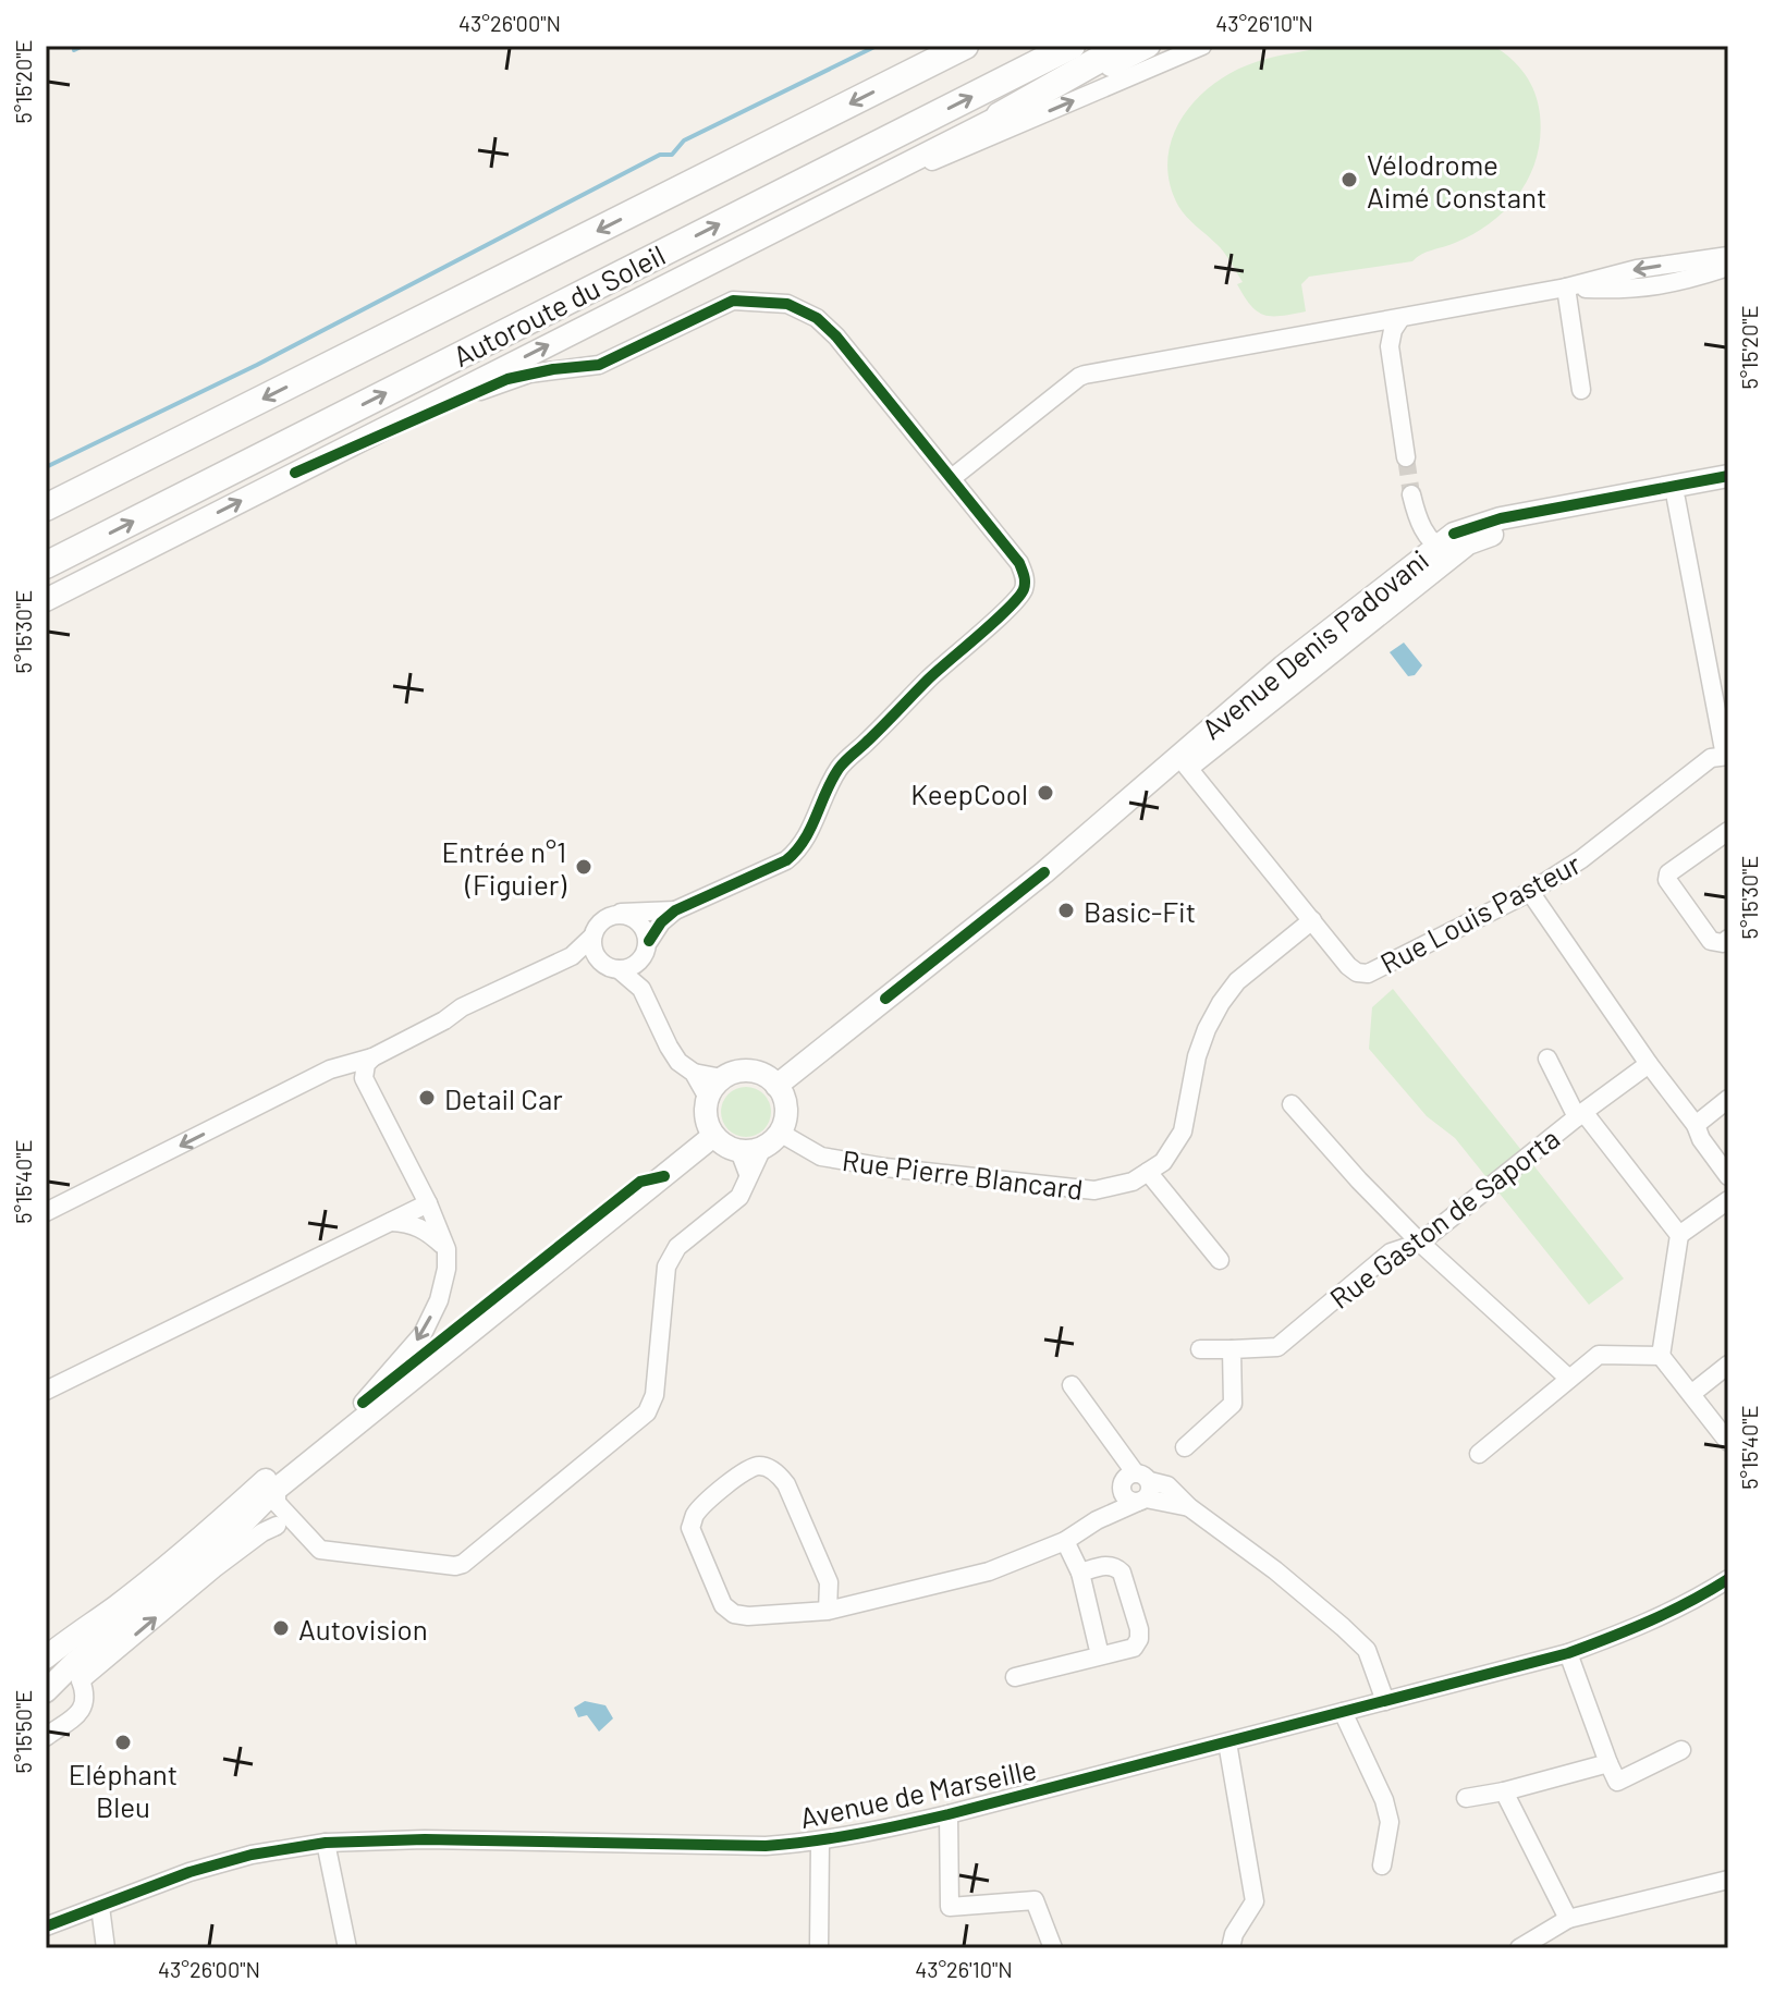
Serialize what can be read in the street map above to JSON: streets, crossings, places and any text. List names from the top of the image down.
{
  "streets": {
    "highway": ["Autoroute du Soleil"],
    "main road": ["Avenue Denis Padovani"],
    "street": [
      "Rue Louis Pasteur",
      "Rue Pierre Blancard",
      "Rue Gaston de Saporta",
      "Avenue de Marseille"
    ]
  },
  "crossings": [
    ["Avenue Denis Padovani", "Rue Pierre Blancard"],
    ["Rue Louis Pasteur", "Rue Pierre Blancard"]
  ],
  "places": [
    "Vélodrome Aimé Constant",
    "KeepCool",
    "Entrée n°1 (Figuier)",
    "Basic-Fit",
    "Detail Car",
    "Autovision",
    "Eléphant Bleu"
  ],
  "coordinates": [
    "43°26'00\"N",
    "43°26'10\"N",
    "5°15'20\"E",
    "5°15'30\"E",
    "5°15'40\"E",
    "5°15'50\"E"
  ]
}
